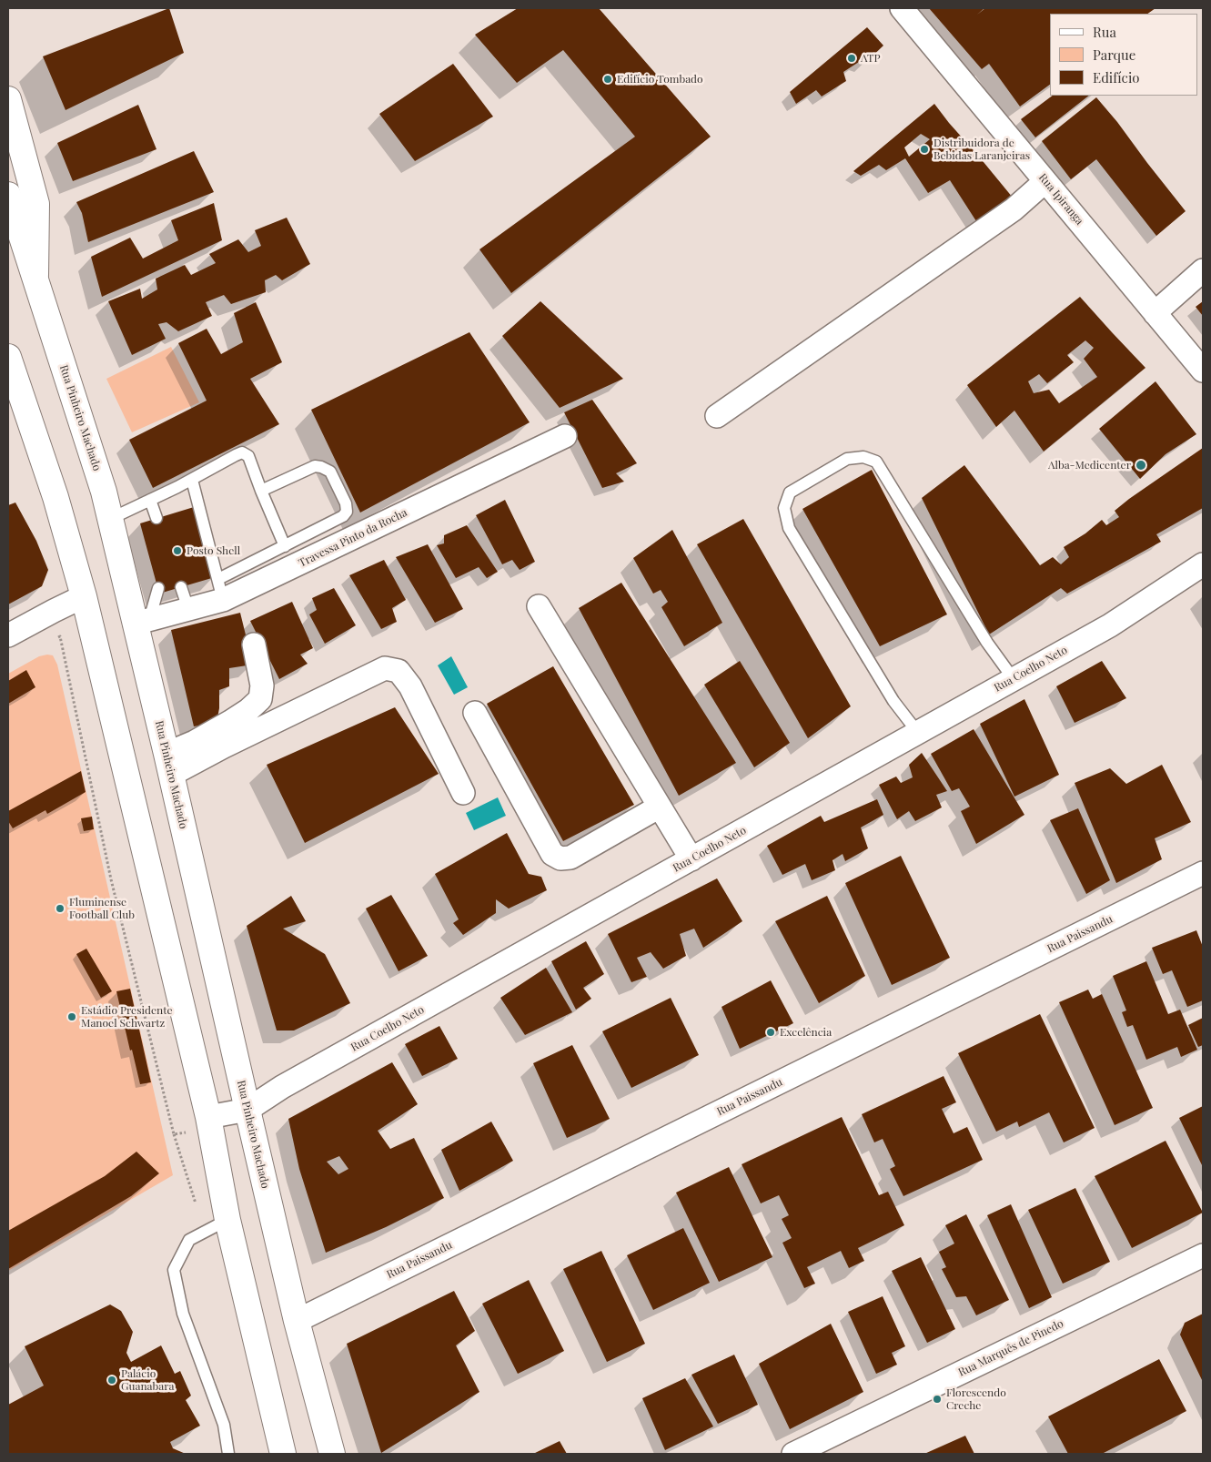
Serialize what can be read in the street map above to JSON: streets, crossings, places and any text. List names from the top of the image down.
{
  "streets": {
    "main road": ["Rua Pinheiro Machado"],
    "street": [
      "Rua Ipiranga",
      "Travessa Pinto da Rocha",
      "Rua Coelho Neto",
      "Rua Paissandu",
      "Rua Marquês de Pinedo"
    ]
  },
  "crossings": [
    ["Rua Pinheiro Machado", "Travessa Pinto da Rocha"],
    ["Rua Pinheiro Machado", "Rua Coelho Neto"],
    ["Rua Pinheiro Machado", "Rua Paissandu"]
  ],
  "places": [
    "ATP",
    "Edifício Tombado",
    "Distribuidora de Bebidas Laranjeiras",
    "Alba-Medicenter",
    "Posto Shell",
    "Fluminense Football Club",
    "Estádio Presidente Manoel Schwartz",
    "Excelência",
    "Palácio Guanabara",
    "Florescendo Creche"
  ],
  "legend": ["Rua", "Parque", "Edifício"]
}
